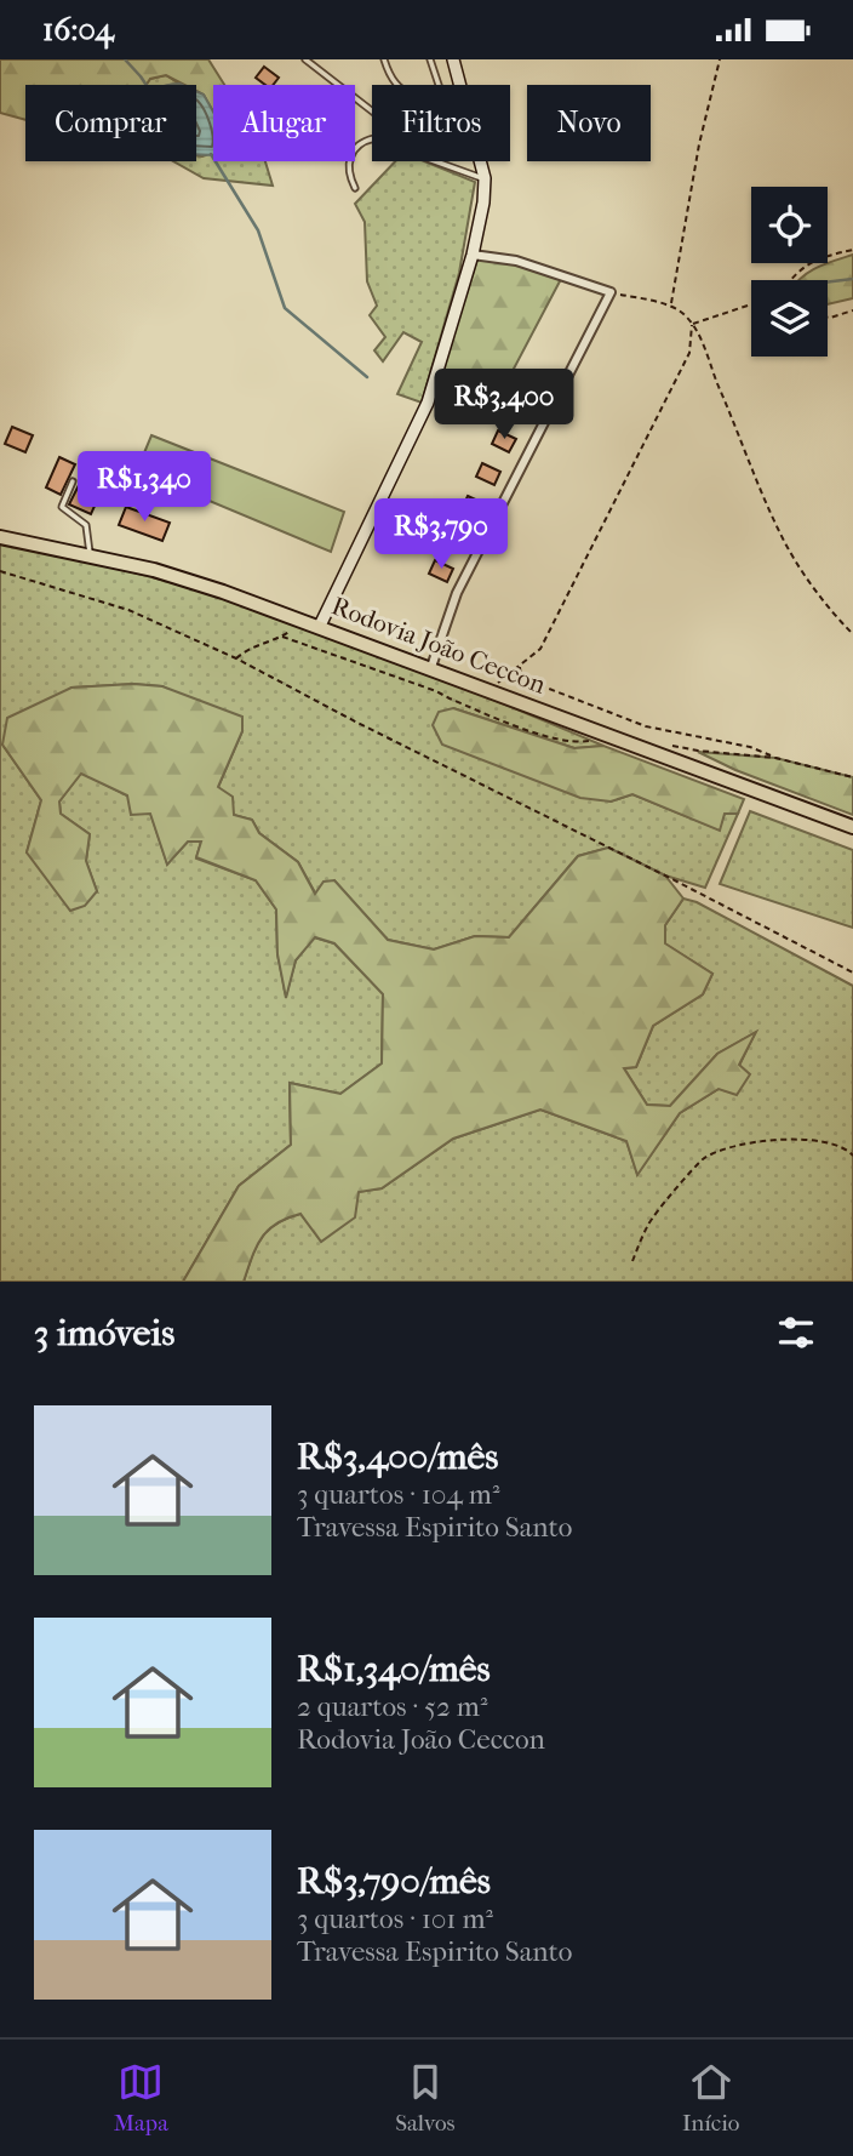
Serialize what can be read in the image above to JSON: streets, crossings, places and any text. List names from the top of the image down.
{
  "streets": {
    "main road": ["Rodovia João Ceccon"]
  },
  "page": {
    "status": "16:04",
    "chip": [
      "Comprar",
      "Alugar",
      "Filtros",
      "Novo"
    ],
    "price": ["R$3,400", "R$1,340", "R$3,790"],
    "heading": "3 imóveis",
    "list": [
      {
        "name": "R$3,400/mês",
        "note": "3 quartos · 104 m² · Travessa Espirito Santo"
      },
      {
        "name": "R$1,340/mês",
        "note": "2 quartos · 52 m² · Rodovia João Ceccon"
      },
      {
        "name": "R$3,790/mês",
        "note": "3 quartos · 101 m² · Travessa Espirito Santo"
      }
    ],
    "tabs": ["Mapa", "Salvos", "Início"]
  }
}
